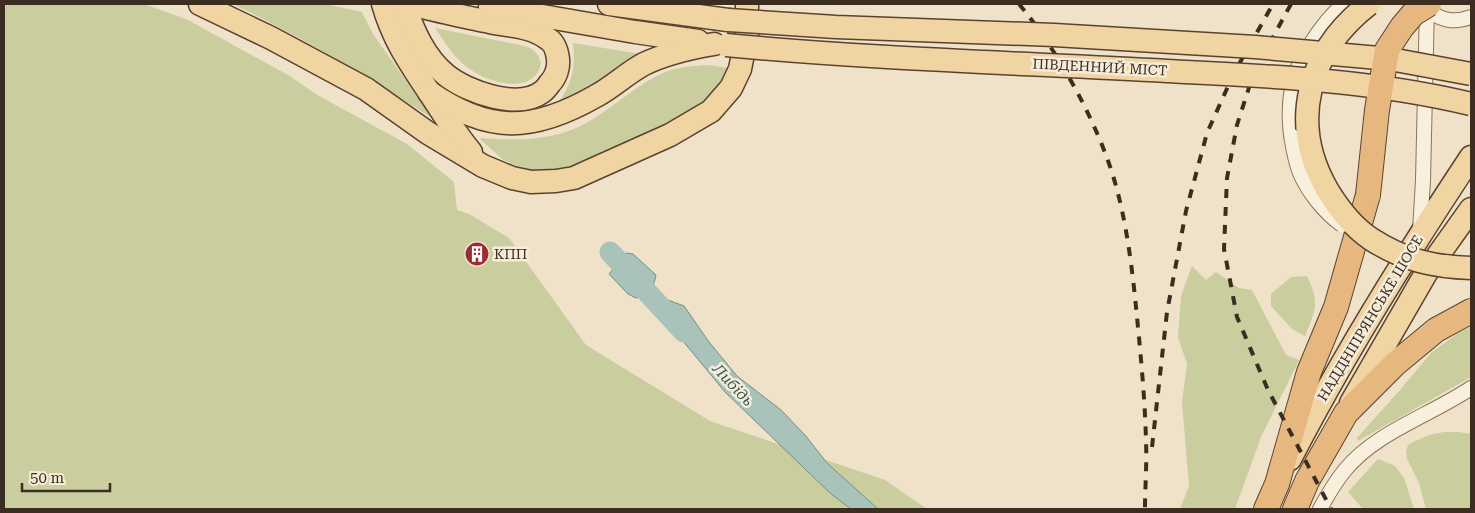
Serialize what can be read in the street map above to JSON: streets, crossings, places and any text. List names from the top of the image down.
{
  "streets": {
    "main road": ["ПІВДЕННИЙ МІСТ", "НАДДНІПРЯНСЬКЕ ШОСЕ"]
  },
  "water": ["Либідь"],
  "places": {
    "building": ["КПП"]
  },
  "scale_bar": "50 m"
}
